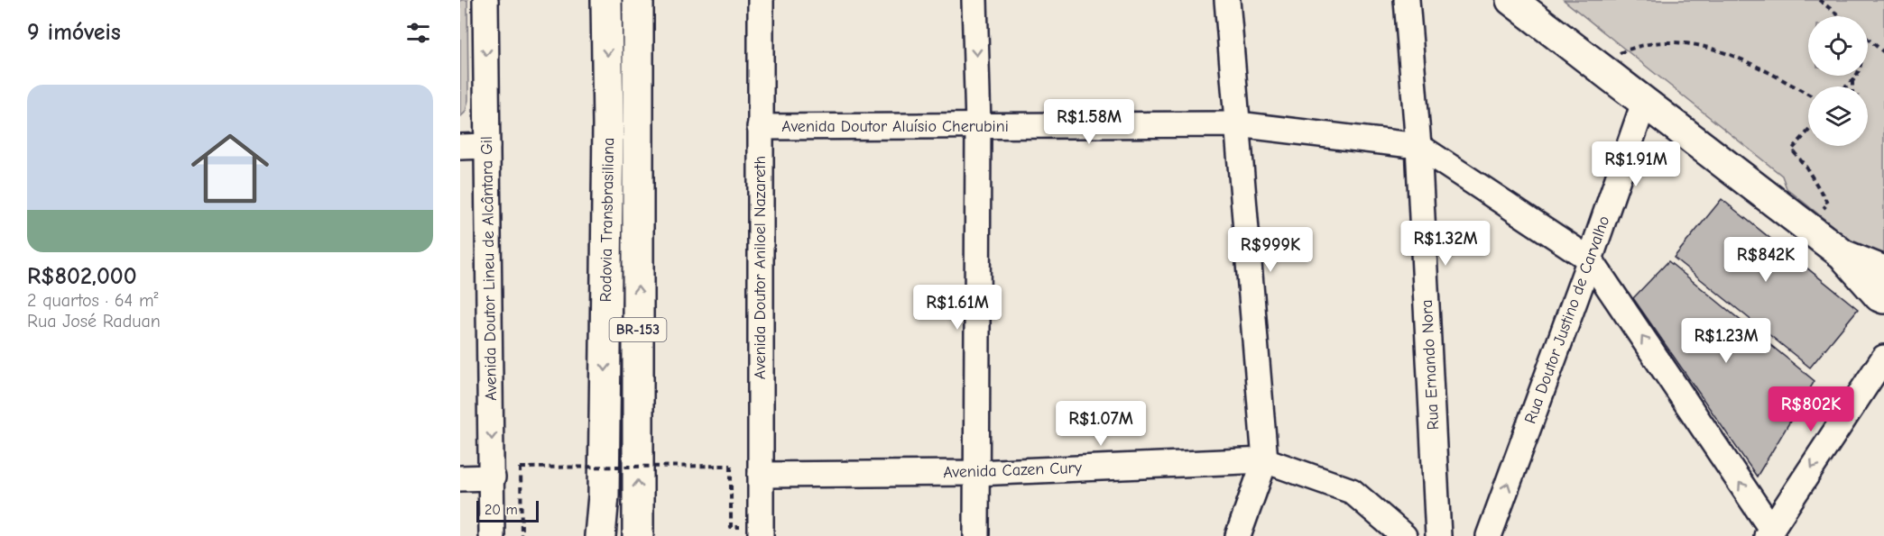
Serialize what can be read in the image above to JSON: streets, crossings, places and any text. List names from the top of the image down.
{
  "streets": {
    "main road": ["Rodovia Transbrasiliana", "BR-153"],
    "street": [
      "Avenida Doutor Aluísio Cherubini",
      "Avenida Doutor Aniloel Nazareth",
      "Avenida Doutor Lineu de Alcântara Gil",
      "Rua Doutor Justino de Carvalho",
      "Rua Ernando Nora",
      "Avenida Cazen Cury"
    ]
  },
  "crossings": [
    ["Avenida Doutor Aluísio Cherubini", "Avenida Doutor Aniloel Nazareth"],
    ["Avenida Doutor Aluísio Cherubini", "Rua Ernando Nora"],
    ["Avenida Doutor Aniloel Nazareth", "Avenida Cazen Cury"]
  ],
  "one_way": ["Avenida Doutor Lineu de Alcântara Gil", "Rua Doutor Justino de Carvalho"],
  "scale_bar": "20 m",
  "page": {
    "heading": "9 imóveis",
    "list": [
      {
        "name": "R$802,000",
        "note": "2 quartos · 64 m² · Rua José Raduan"
      }
    ],
    "price": [
      "R$1.58M",
      "R$1.91M",
      "R$1.32M",
      "R$999K",
      "R$842K",
      "R$1.61M",
      "R$1.23M",
      "R$802K",
      "R$1.07M"
    ],
    "scale": "20 m"
  }
}
